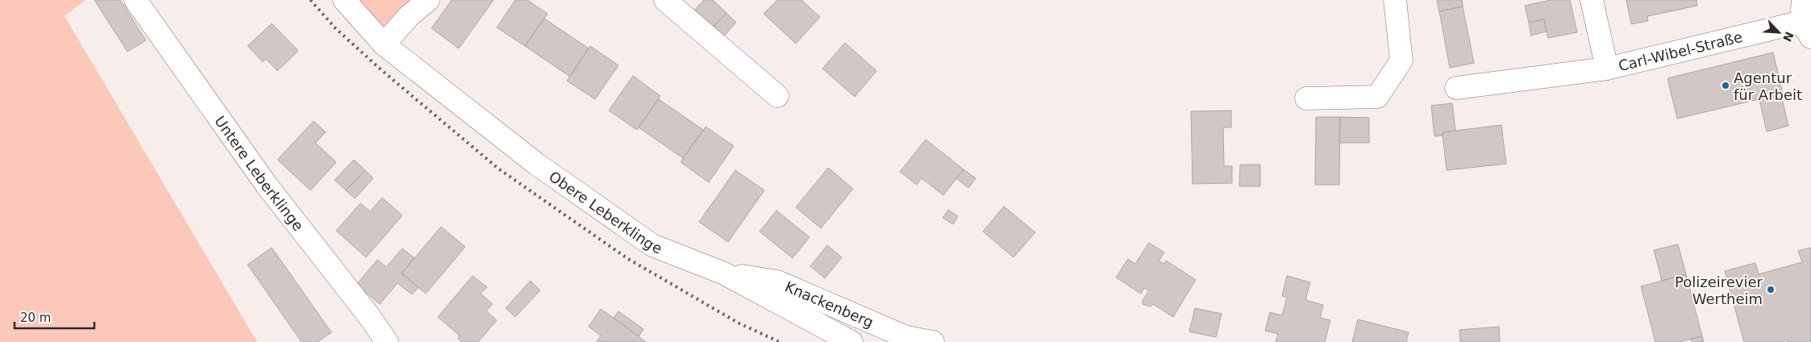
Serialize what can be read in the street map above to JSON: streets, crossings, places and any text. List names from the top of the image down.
{
  "streets": {
    "street": [
      "Carl-Wibel-Straße",
      "Untere Leberklinge",
      "Obere Leberklinge",
      "Knackenberg"
    ]
  },
  "crossings": [
    ["Obere Leberklinge", "Knackenberg"]
  ],
  "places": ["Agentur für Arbeit", "Polizeirevier Wertheim"],
  "scale_bar": "20 m",
  "north": "bottom right"
}
